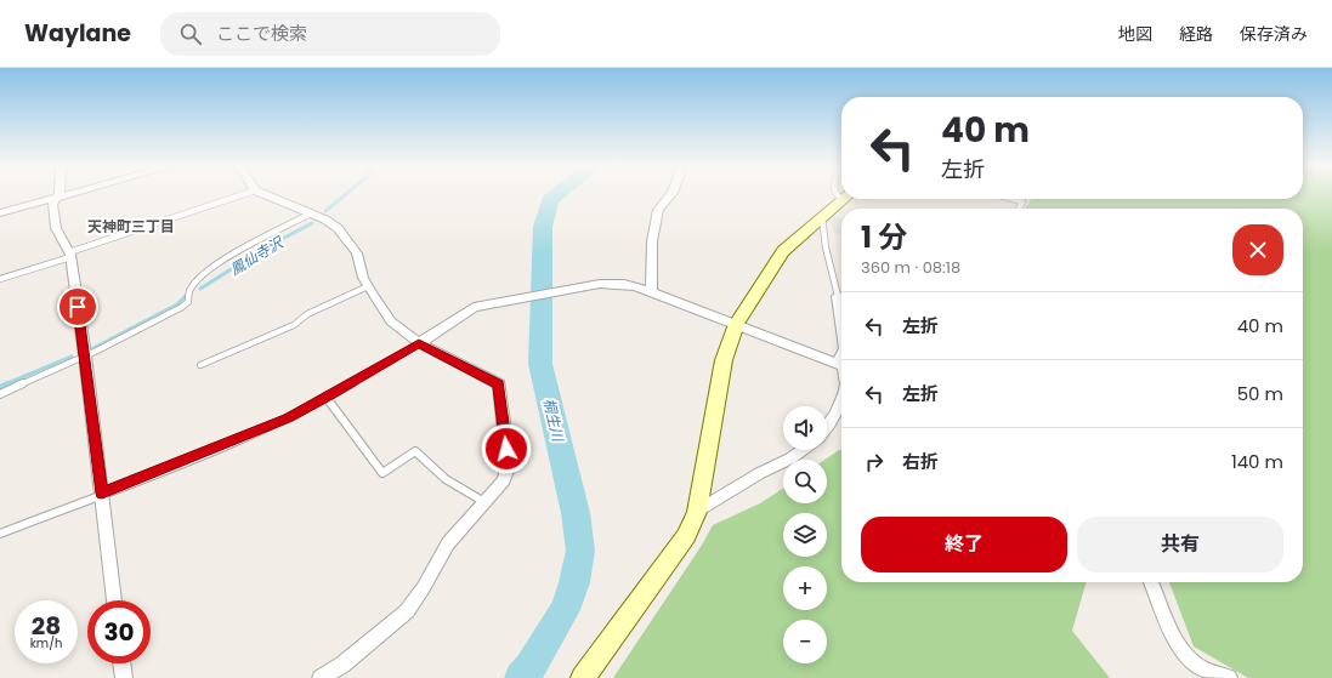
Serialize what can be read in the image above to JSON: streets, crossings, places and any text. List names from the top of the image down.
{
  "districts": ["天神町三丁目"],
  "water": ["鳳仙寺沢", "桐生川"],
  "page": {
    "header": "Waylane",
    "search": "ここで検索",
    "nav": ["地図", "経路", "保存済み"],
    "turn": ["40 m", "左折"],
    "heading": ["1 分", "360 m · 08:18"],
    "list": [
      {
        "name": "左折",
        "value": "40 m"
      },
      {
        "name": "左折",
        "value": "50 m"
      },
      {
        "name": "右折",
        "value": "140 m"
      }
    ],
    "map_buttons": ["+", "−"],
    "buttons": ["終了", "共有"],
    "speed": "28 km/h",
    "limit": "30"
  }
}
